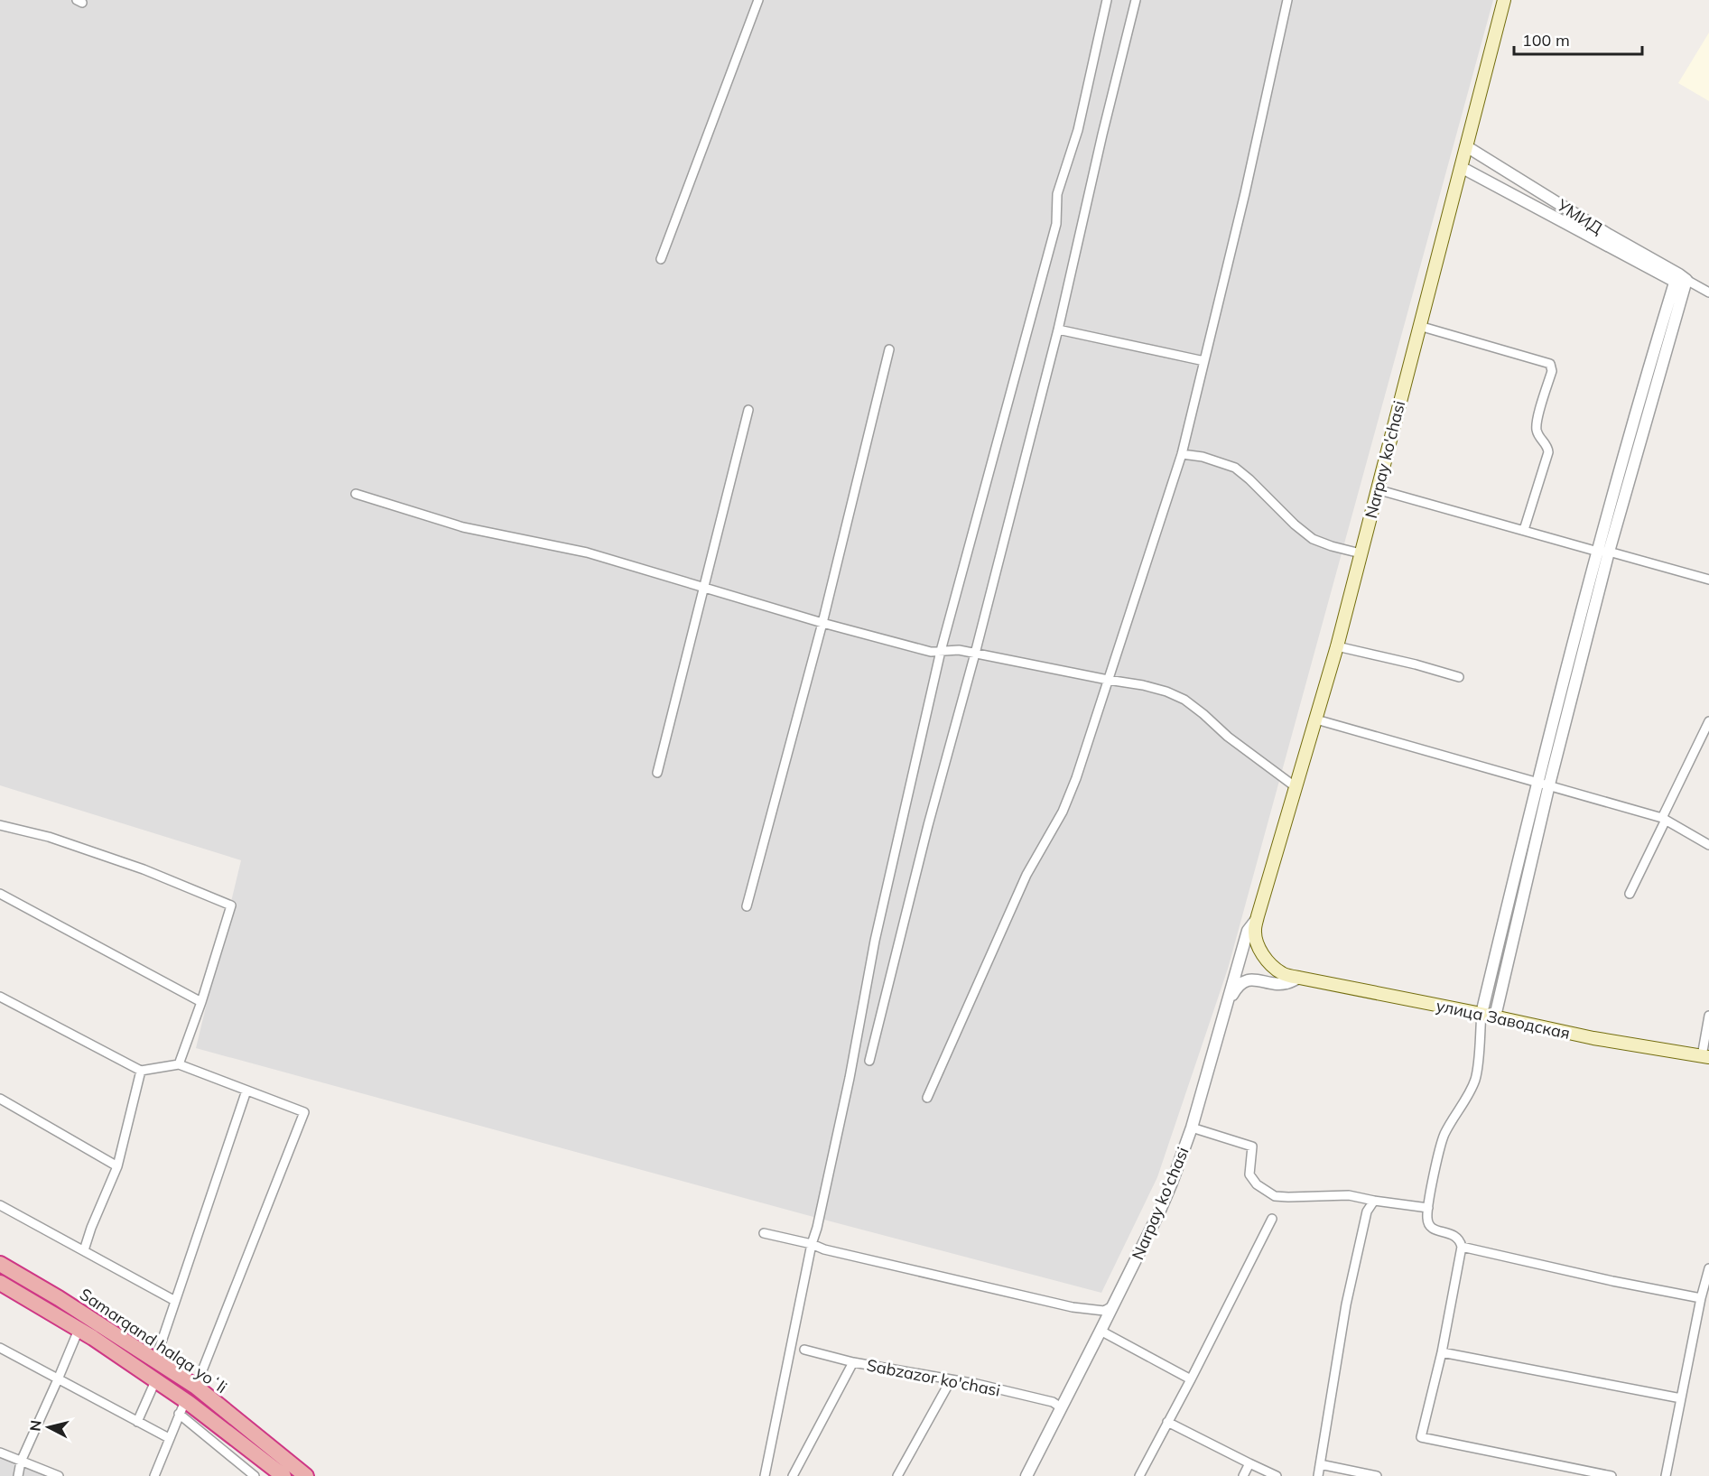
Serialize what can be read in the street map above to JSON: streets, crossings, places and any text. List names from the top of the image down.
{
  "streets": {
    "highway": ["Samarqand halqa yoʻli"],
    "main road": ["Narpay ko'chasi", "улица Заводская"],
    "street": ["УМИД", "Sabzazor ko'chasi"]
  },
  "crossings": [
    ["УМИД", "Narpay ko'chasi"],
    ["Narpay ko'chasi", "улица Заводская"],
    ["Narpay ko'chasi", "Sabzazor ko'chasi"]
  ],
  "scale_bar": "100 m",
  "north": "left"
}
